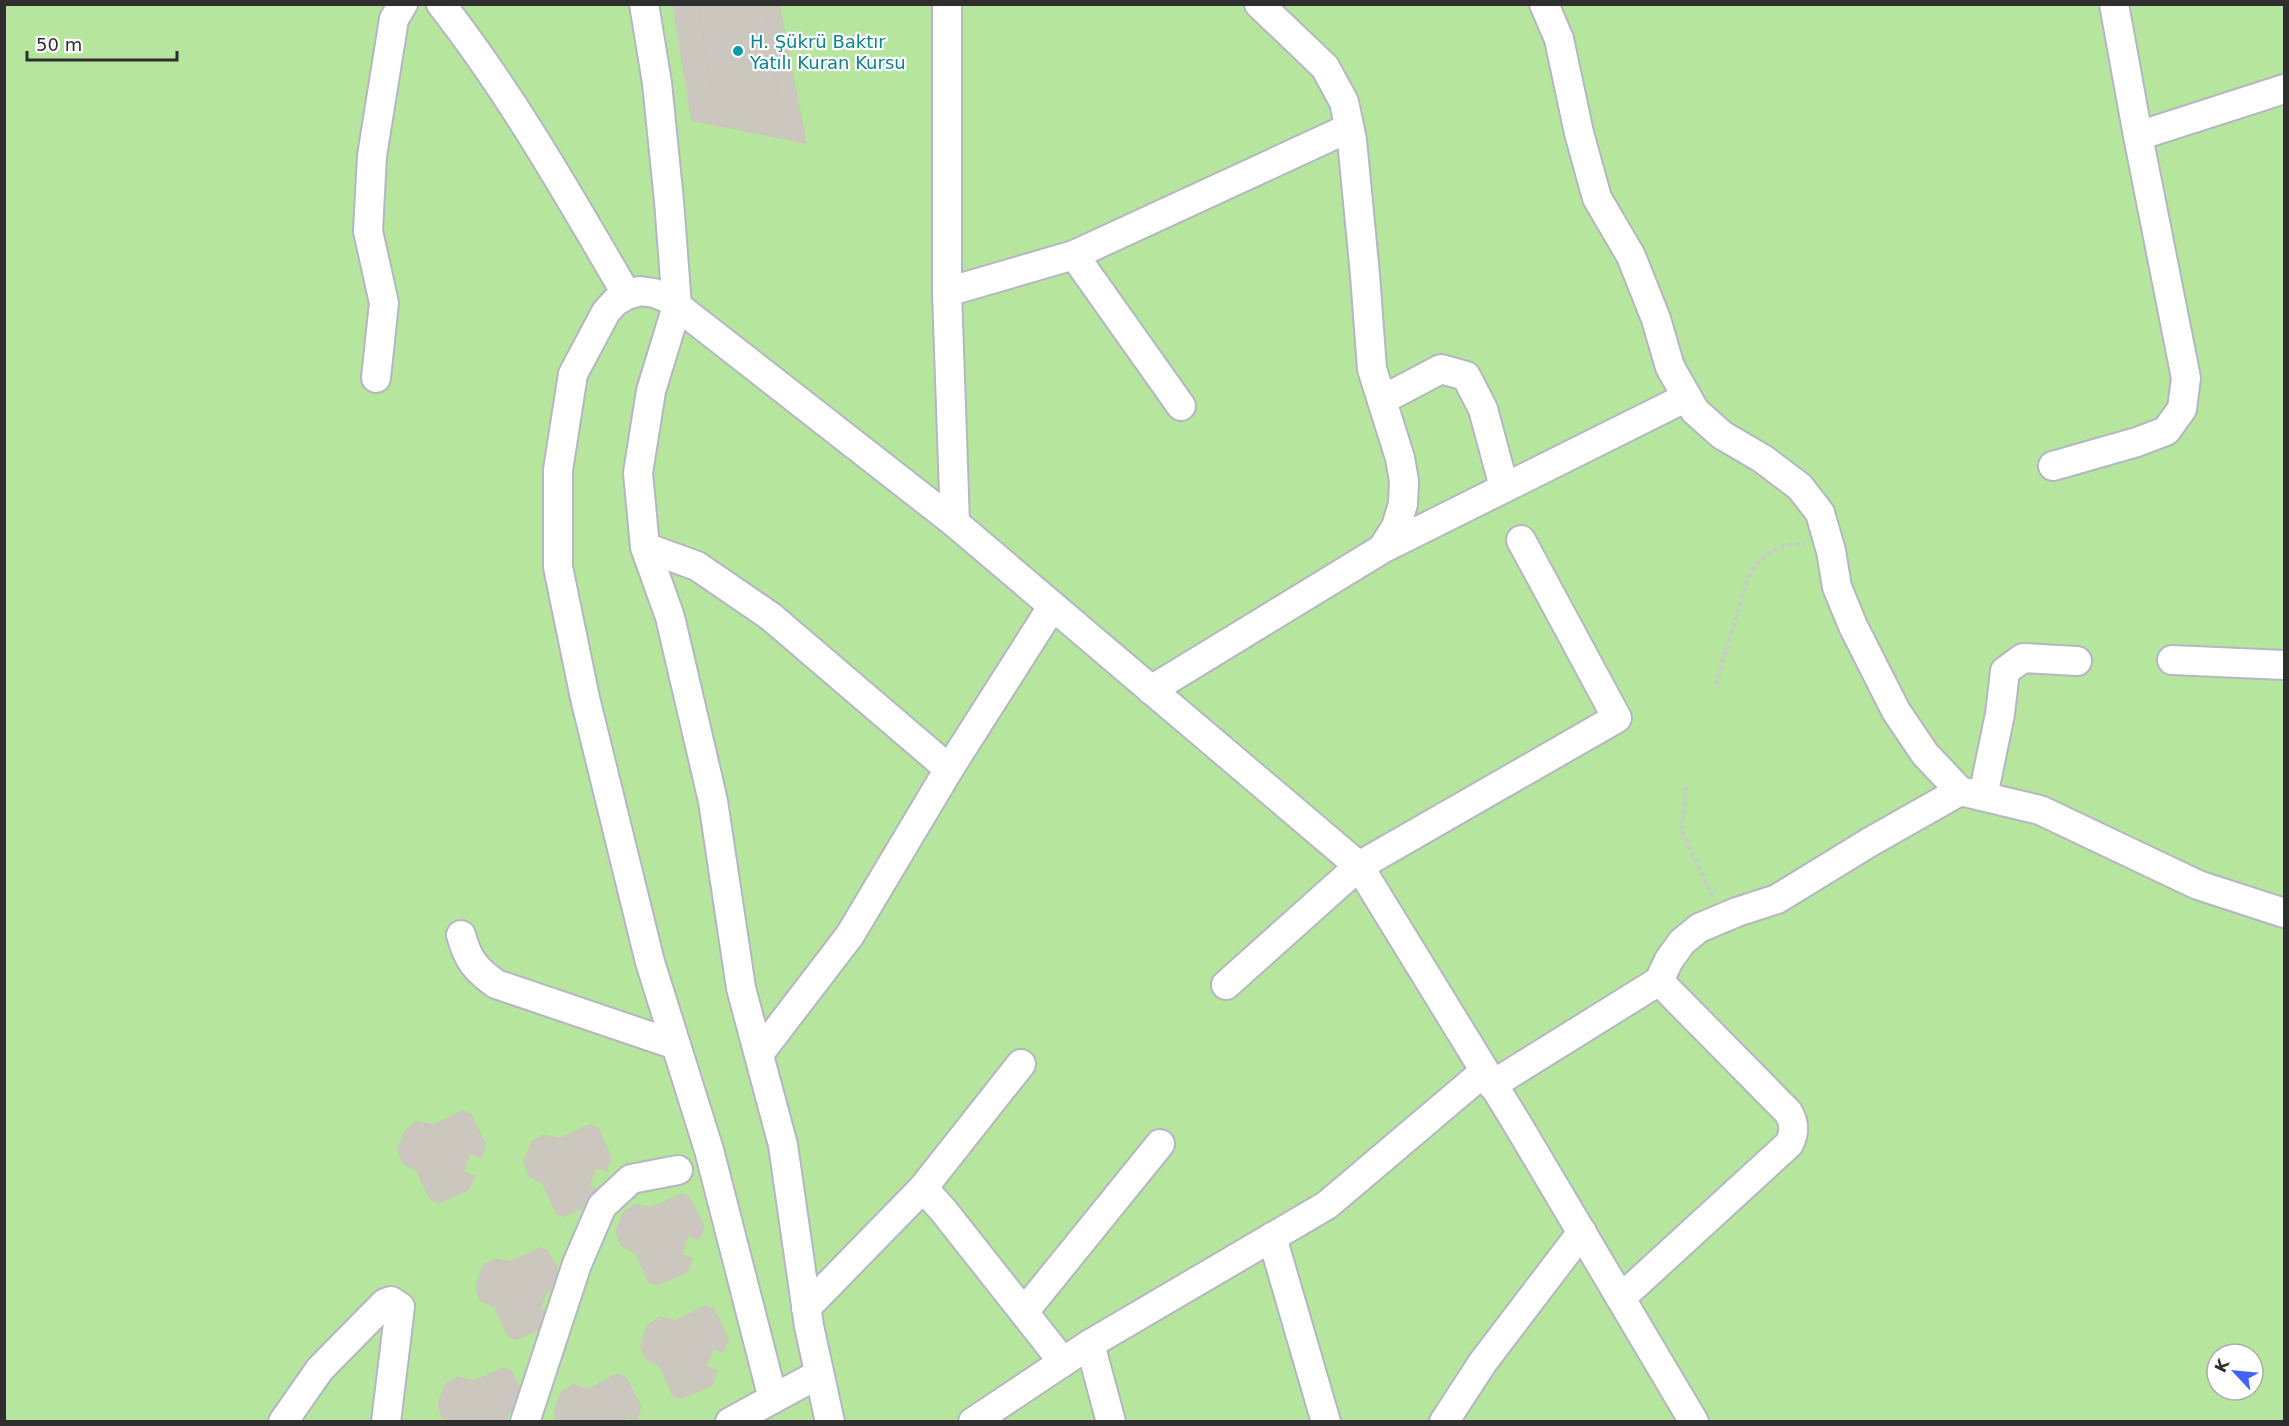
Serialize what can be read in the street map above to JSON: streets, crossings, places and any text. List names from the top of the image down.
{
  "places": ["H. Şükrü Baktır Yatılı Kuran Kursu"],
  "scale_bar": "50 m",
  "north": "top left"
}
